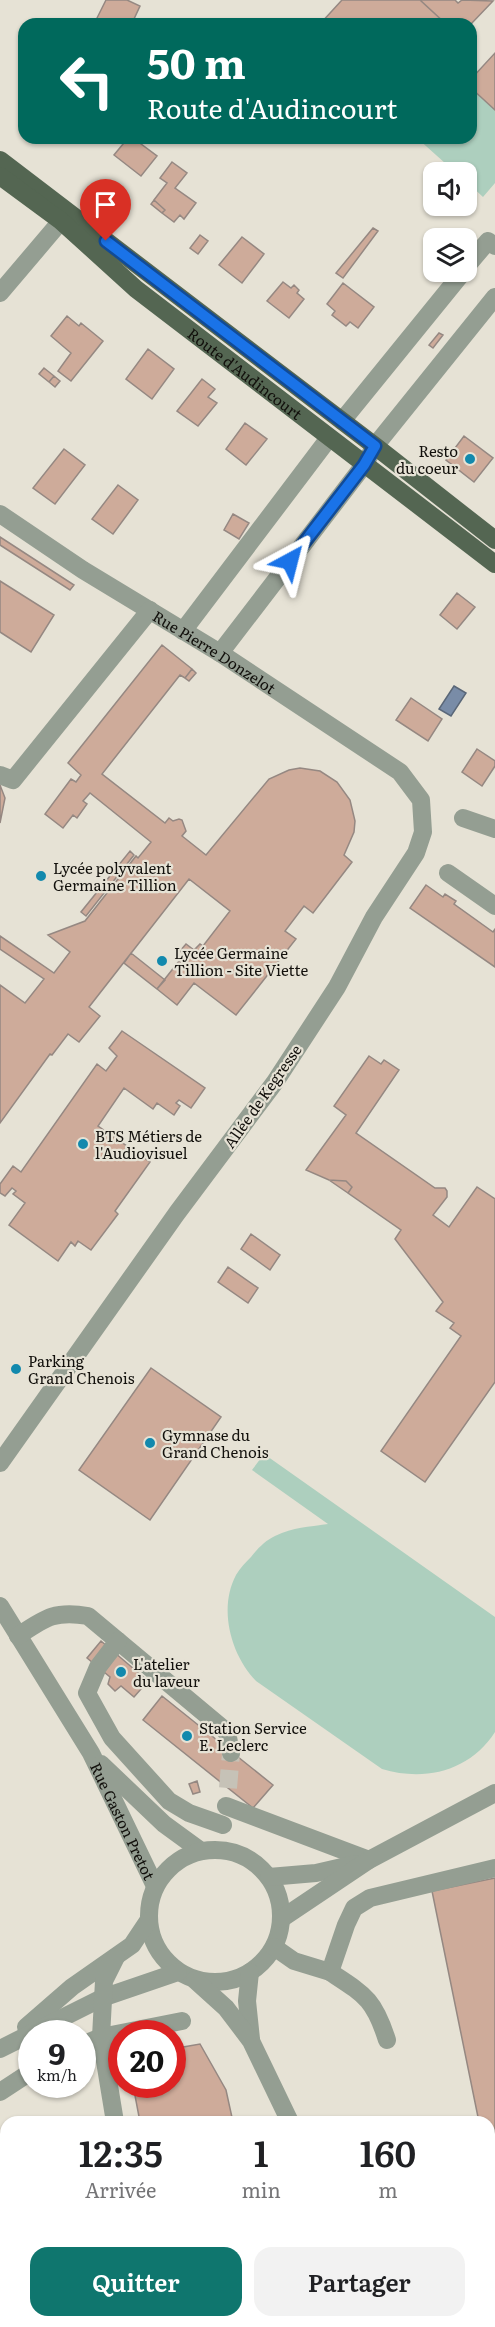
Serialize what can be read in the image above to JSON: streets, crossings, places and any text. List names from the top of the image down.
{
  "streets": {
    "main road": ["Route d'Audincourt"],
    "street": ["Rue Pierre Donzelot", "Allée de Kegresse", "Rue Gaston Pretot"]
  },
  "crossings": [
    ["Rue Pierre Donzelot", "Allée de Kegresse"]
  ],
  "places": [
    "Resto du coeur",
    "Lycée polyvalent Germaine Tillion",
    "Lycée Germaine Tillion - Site Viette",
    "BTS Métiers de l'Audiovisuel",
    "Parking Grand Chenois",
    "Gymnase du Grand Chenois",
    "L'atelier du laveur",
    "Station Service E. Leclerc"
  ],
  "page": {
    "turn": ["50 m", "Route d'Audincourt"],
    "speed": "9 km/h",
    "limit": "20",
    "eta": [
      "12:35",
      "Arrivée",
      "1",
      "min",
      "160",
      "m"
    ],
    "buttons": ["Quitter", "Partager"]
  }
}
